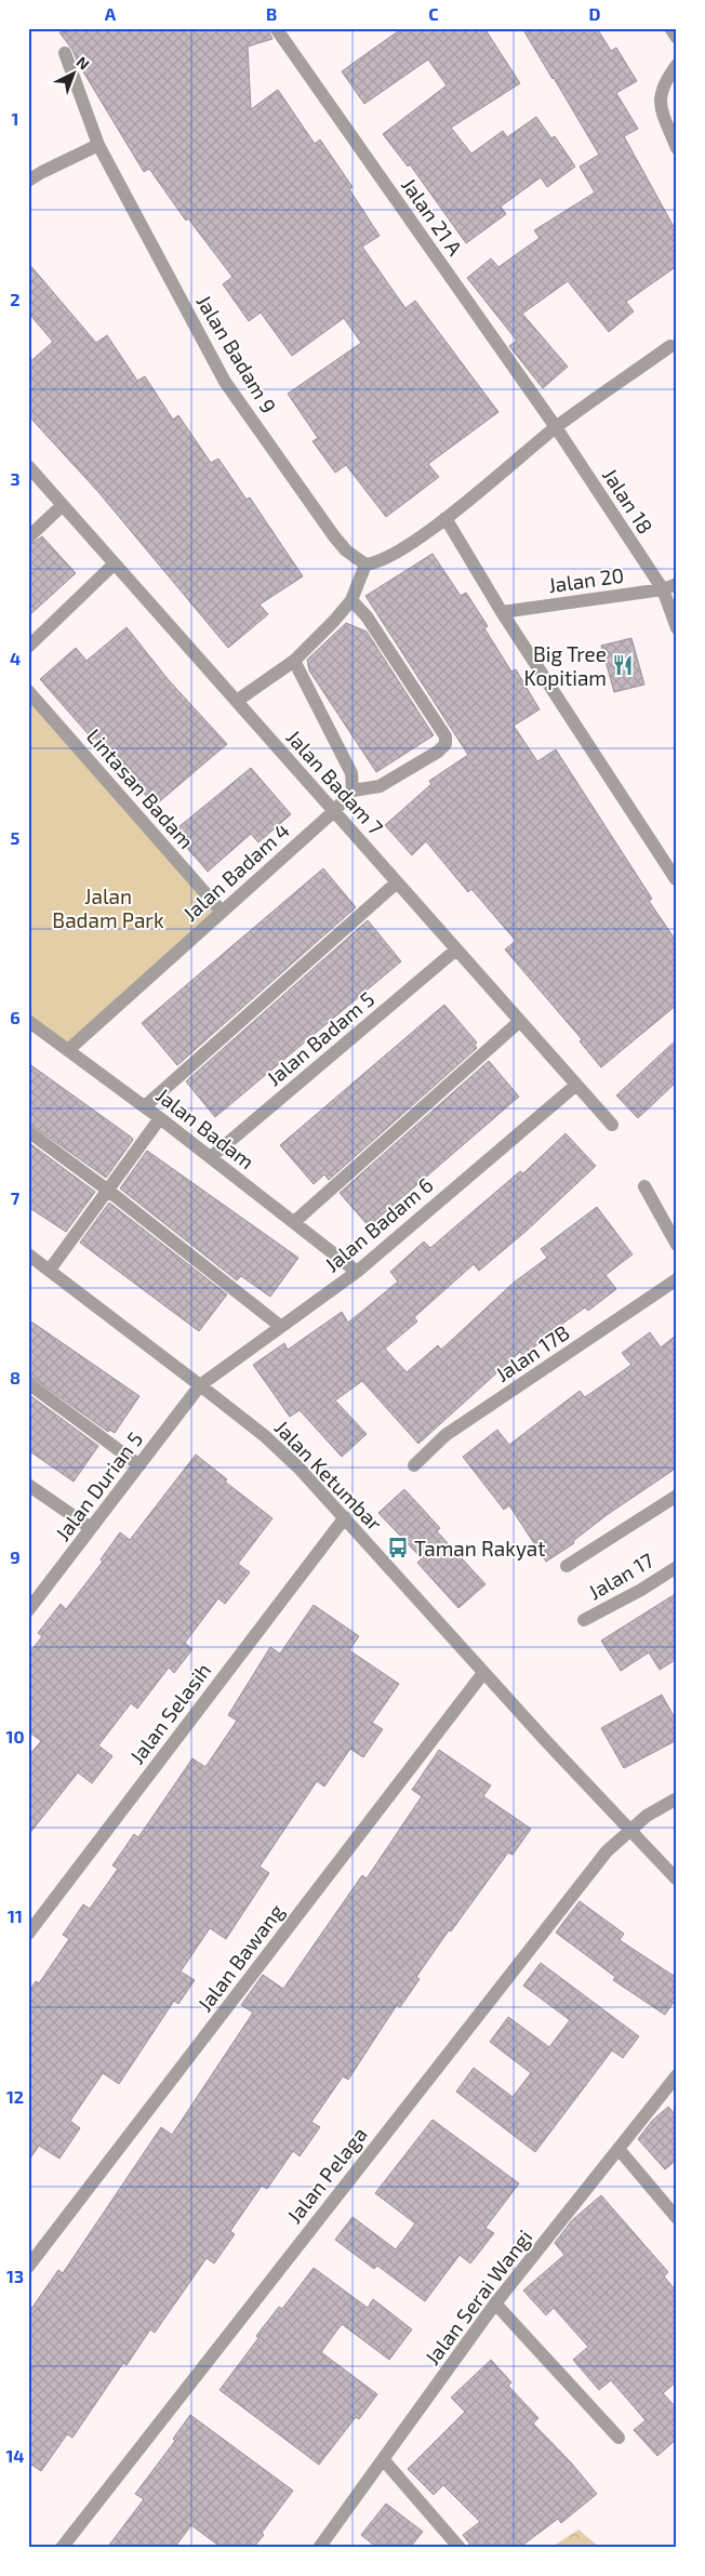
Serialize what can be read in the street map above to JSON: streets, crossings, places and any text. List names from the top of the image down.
{
  "streets": {
    "street": [
      "Jalan 21 A",
      "Jalan Badam 9",
      "Jalan 18",
      "Jalan 20",
      "Jalan Badam 7",
      "Lintasan Badam",
      "Jalan Badam 4",
      "Jalan Badam 5",
      "Jalan Badam",
      "Jalan Badam 6",
      "Jalan 17B",
      "Jalan Ketumbar",
      "Jalan Durian 5",
      "Jalan 17",
      "Jalan Selasih",
      "Jalan Bawang",
      "Jalan Pelaga",
      "Jalan Serai Wangi"
    ]
  },
  "crossings": [
    ["Jalan 21 A", "Jalan 18"],
    ["Jalan 18", "Jalan 20"],
    ["Jalan Badam 7", "Jalan Badam 4"],
    ["Jalan Badam 7", "Jalan Badam 5"],
    ["Jalan Badam 7", "Jalan Badam 6"],
    ["Lintasan Badam", "Jalan Badam 4"],
    ["Jalan Badam 4", "Jalan Badam"],
    ["Jalan Badam 5", "Jalan Badam"],
    ["Jalan Badam", "Jalan Badam 6"],
    ["Jalan Badam 6", "Jalan Ketumbar"],
    ["Jalan Badam 6", "Jalan Durian 5"],
    ["Jalan Ketumbar", "Jalan Durian 5"],
    ["Jalan Ketumbar", "Jalan Selasih"],
    ["Jalan Ketumbar", "Jalan Bawang"],
    ["Jalan Ketumbar", "Jalan Pelaga"]
  ],
  "parks": ["Jalan Badam Park"],
  "places": {
    "restaurant": ["Big Tree Kopitiam"],
    "bus stop": ["Taman Rakyat"]
  },
  "north": "top right",
  "grid": {
    "columns": [
      "A",
      "B",
      "C",
      "D"
    ],
    "rows": [
      "1",
      "2",
      "3",
      "4",
      "5",
      "6",
      "7",
      "8",
      "9",
      "10",
      "11",
      "12",
      "13",
      "14"
    ]
  }
}
